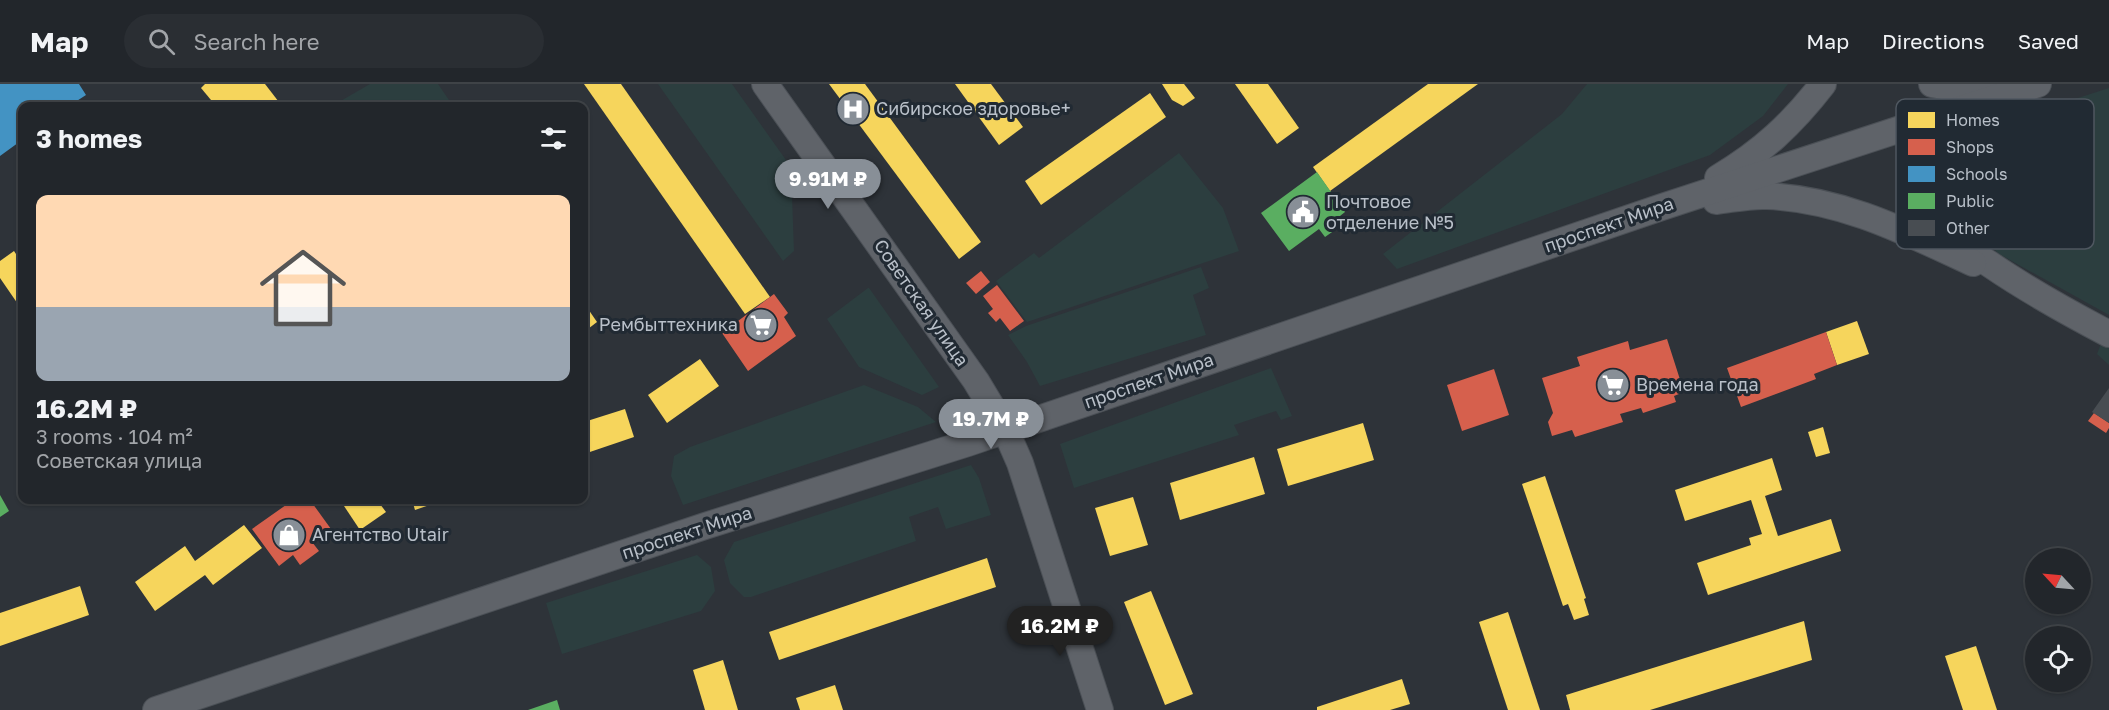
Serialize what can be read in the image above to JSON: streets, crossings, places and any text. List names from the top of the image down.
{
  "streets": {
    "main road": ["проспект Мира", "Советская улица"]
  },
  "crossings": [
    ["проспект Мира", "Советская улица"]
  ],
  "places": {
    "hospital": ["Сибирское здоровье+"],
    "public building": ["Почтовое отделение №5"],
    "supermarket": ["Рембыттехника", "Времена года"],
    "shop": ["Агентство Utair"]
  },
  "legend": [
    "Homes",
    "Shops",
    "Schools",
    "Public",
    "Other"
  ],
  "north": "top left",
  "page": {
    "header": "Map",
    "search": "Search here",
    "nav": ["Map", "Directions", "Saved"],
    "heading": "3 homes",
    "price": ["9.91M ₽", "19.7M ₽", "16.2M ₽"],
    "list": [
      {
        "name": "16.2M ₽",
        "note": "3 rooms · 104 m² · Советская улица"
      }
    ]
  }
}
